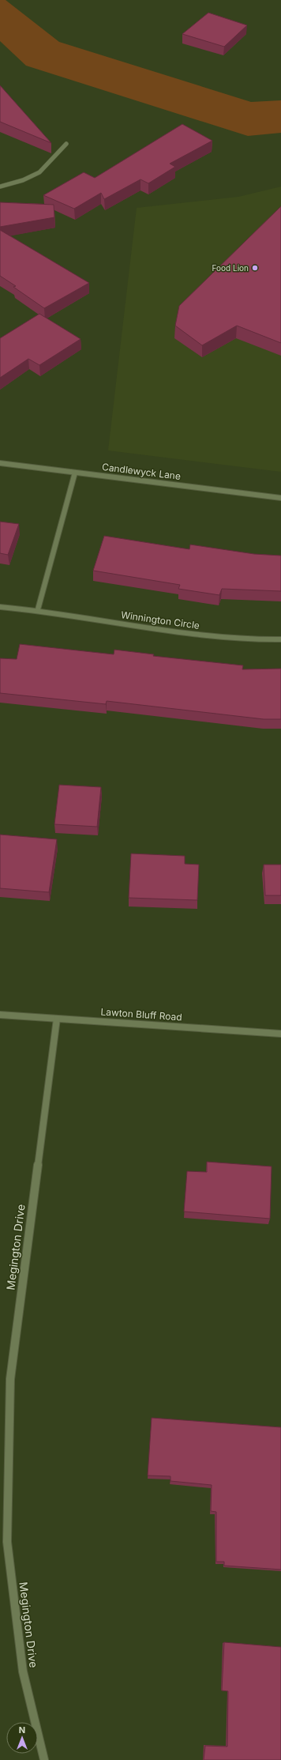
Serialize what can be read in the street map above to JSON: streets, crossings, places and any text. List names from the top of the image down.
{
  "streets": {
    "street": [
      "Candlewyck Lane",
      "Winnington Circle",
      "Lawton Bluff Road",
      "Megington Drive"
    ]
  },
  "crossings": [
    ["Lawton Bluff Road", "Megington Drive"]
  ],
  "places": ["Food Lion"],
  "north": "top"
}
